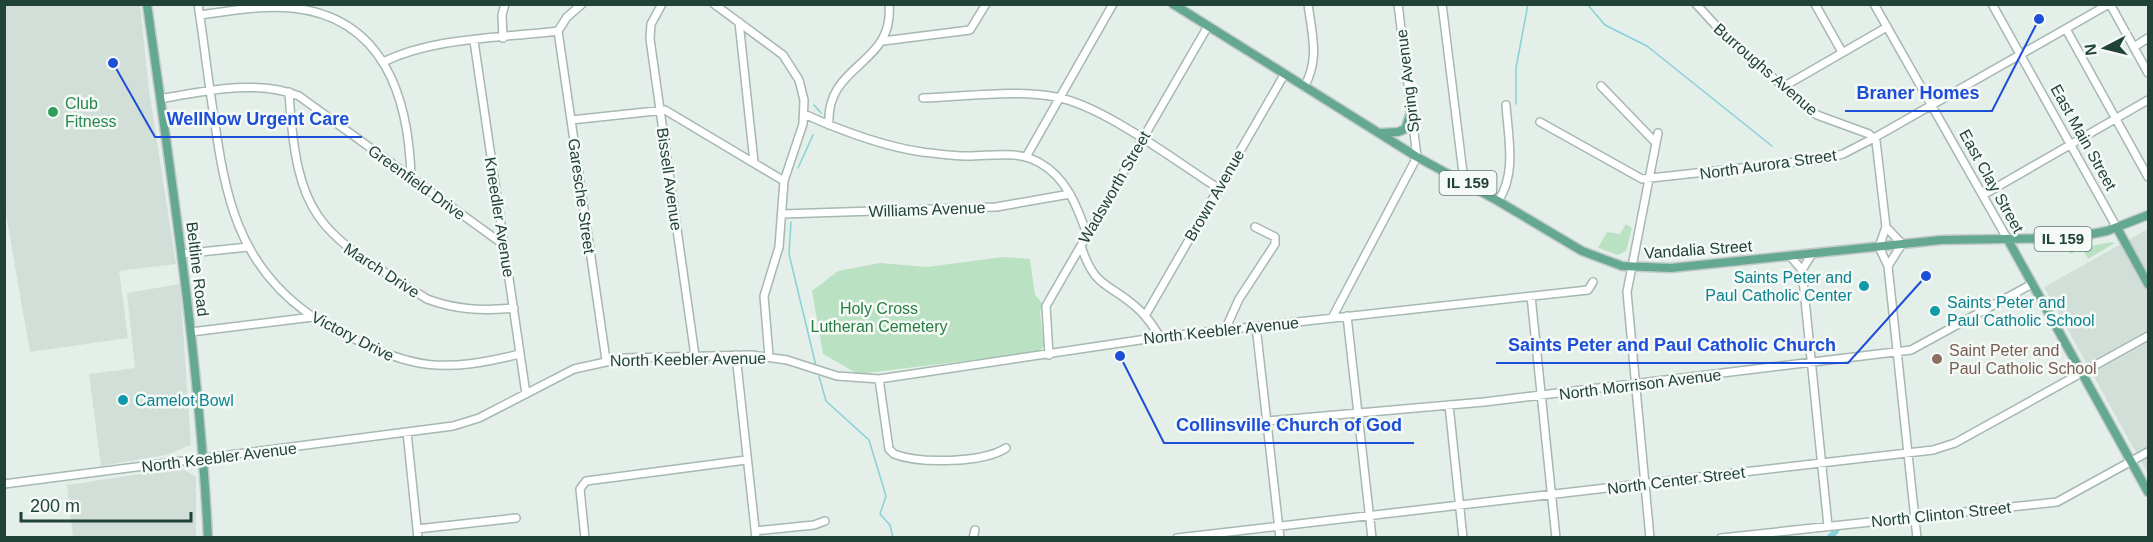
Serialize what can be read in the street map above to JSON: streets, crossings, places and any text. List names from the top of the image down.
{
  "streets": {
    "main road": [
      "East Main Street",
      "East Clay Street",
      "IL 159",
      "Vandalia Street",
      "Beltline Road"
    ],
    "street": [
      "Burroughs Avenue",
      "Spring Avenue",
      "North Aurora Street",
      "Bissell Avenue",
      "Greenfield Drive",
      "Wadsworth Street",
      "Brown Avenue",
      "Garesche Street",
      "Williams Avenue",
      "Kneedler Avenue",
      "March Drive",
      "North Keebler Avenue",
      "Victory Drive",
      "North Morrison Avenue",
      "North Center Street",
      "North Clinton Street"
    ]
  },
  "crossings": [
    ["Burroughs Avenue", "North Aurora Street"],
    ["Spring Avenue", "Vandalia Street"],
    ["East Main Street", "North Aurora Street"],
    ["East Main Street", "IL 159"],
    ["North Aurora Street", "East Clay Street"],
    ["Bissell Avenue", "North Keebler Avenue"],
    ["East Clay Street", "IL 159"],
    ["East Clay Street", "Vandalia Street"],
    ["East Clay Street", "North Morrison Avenue"],
    ["East Clay Street", "North Center Street"],
    ["East Clay Street", "North Clinton Street"],
    ["Greenfield Drive", "Kneedler Avenue"],
    ["Greenfield Drive", "Beltline Road"],
    ["Greenfield Drive", "March Drive"],
    ["Greenfield Drive", "Victory Drive"],
    ["IL 159", "Vandalia Street"],
    ["Wadsworth Street", "Vandalia Street"],
    ["Wadsworth Street", "North Keebler Avenue"],
    ["Brown Avenue", "Vandalia Street"],
    ["Garesche Street", "North Keebler Avenue"],
    ["Kneedler Avenue", "March Drive"],
    ["Kneedler Avenue", "North Keebler Avenue"],
    ["Kneedler Avenue", "Victory Drive"],
    ["Beltline Road", "North Keebler Avenue"]
  ],
  "parks": ["Holy Cross Lutheran Cemetery"],
  "places": [
    "Braner Homes",
    "WellNow Urgent Care",
    "Club Fitness",
    "Saints Peter and Paul Catholic Church",
    "Saints Peter and Paul Catholic Center",
    "Saints Peter and Paul Catholic School",
    "Collinsville Church of God",
    "Saint Peter and Paul Catholic School",
    "Camelot Bowl"
  ],
  "scale_bar": "200 m",
  "north": "left"
}
